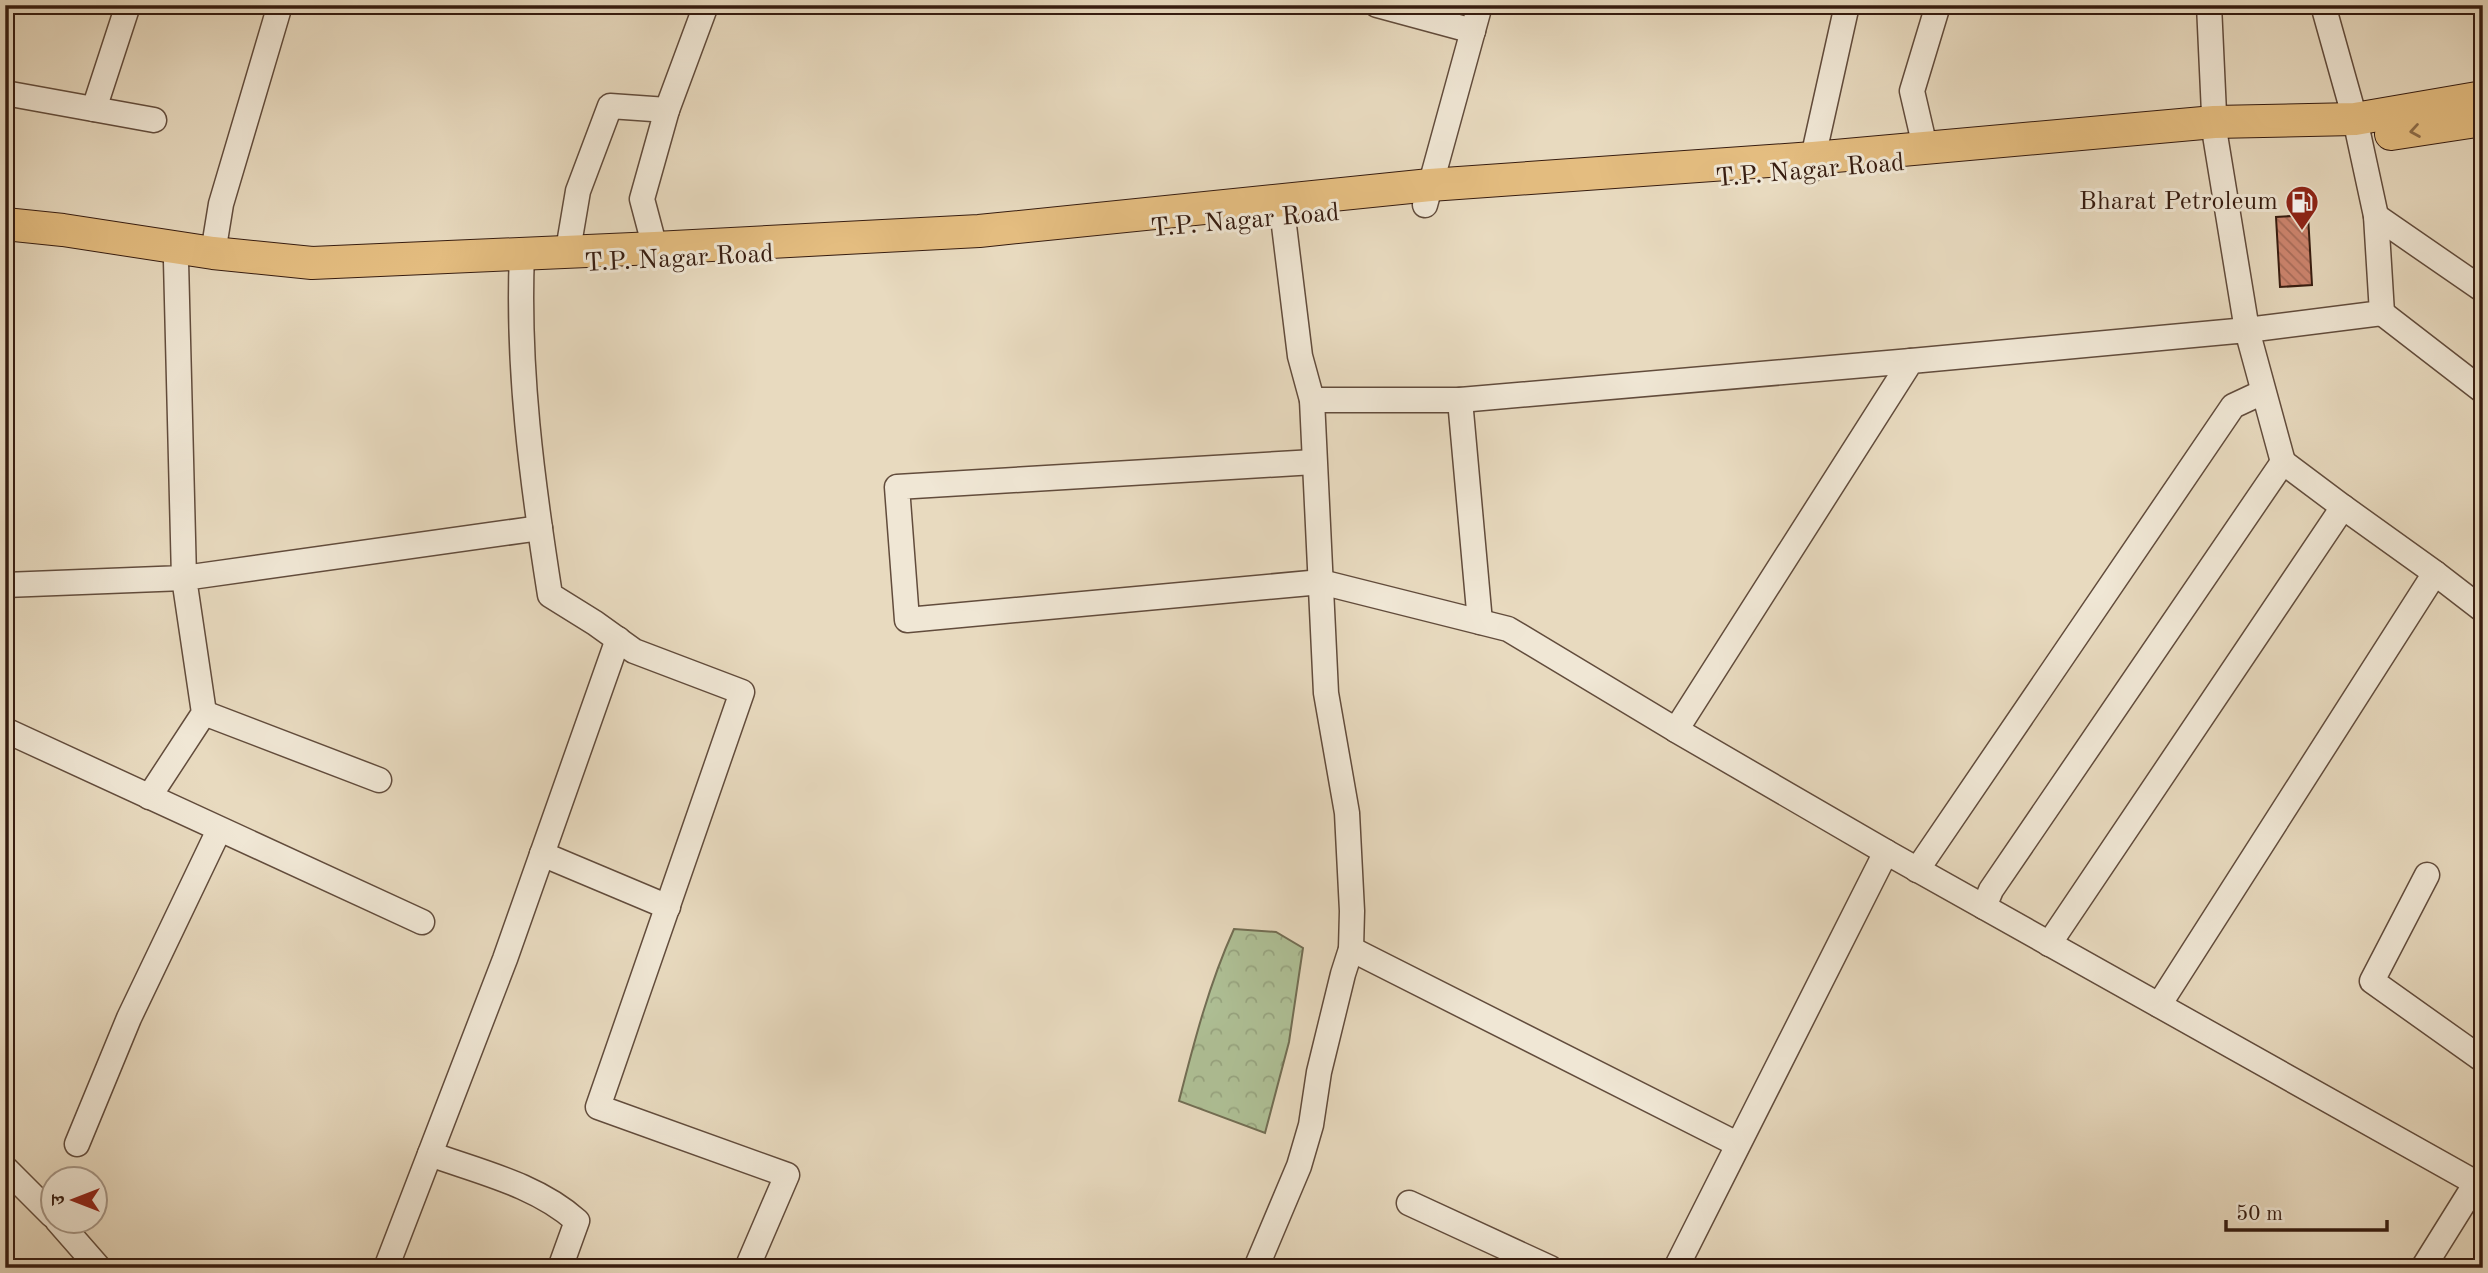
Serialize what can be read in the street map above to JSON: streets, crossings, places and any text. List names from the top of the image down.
{
  "streets": {
    "main road": ["T.P. Nagar Road"]
  },
  "places": {
    "fuel station": ["Bharat Petroleum"]
  },
  "scale_bar": "50 m",
  "north": "left"
}
